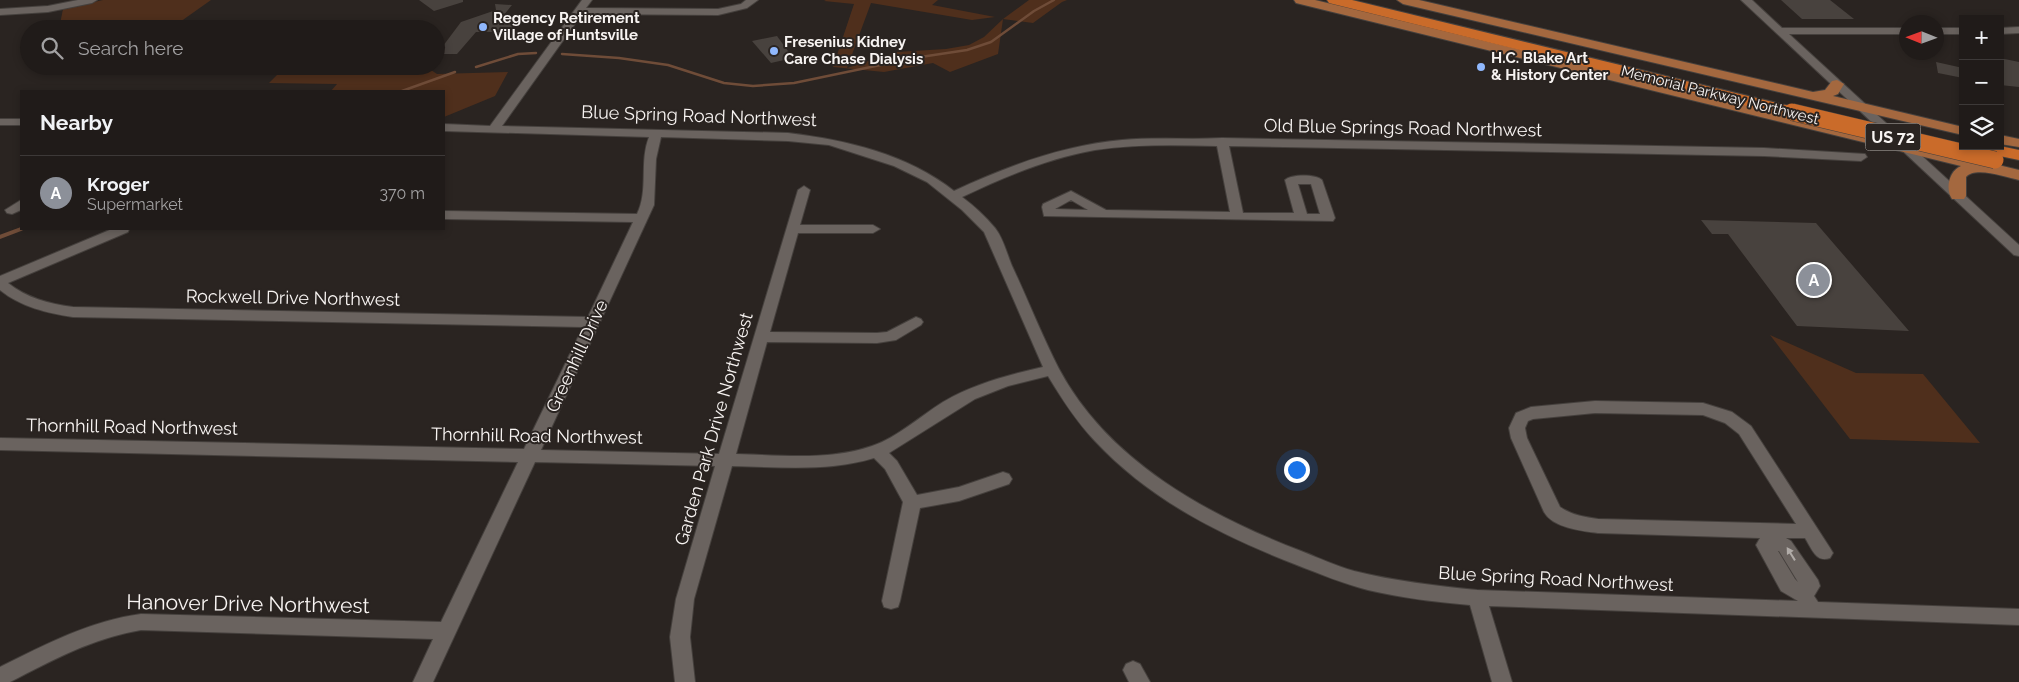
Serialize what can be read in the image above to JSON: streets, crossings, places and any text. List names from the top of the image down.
{
  "streets": {
    "highway": ["Memorial Parkway Northwest", "US 72"],
    "street": [
      "Blue Spring Road Northwest",
      "Old Blue Springs Road Northwest",
      "Rockwell Drive Northwest",
      "Greenhill Drive",
      "Thornhill Road Northwest",
      "Garden Park Drive Northwest",
      "Hanover Drive Northwest"
    ]
  },
  "crossings": [
    ["Memorial Parkway Northwest", "US 72"],
    ["Blue Spring Road Northwest", "Old Blue Springs Road Northwest"],
    ["Blue Spring Road Northwest", "Greenhill Drive"],
    ["Blue Spring Road Northwest", "Thornhill Road Northwest"],
    ["Rockwell Drive Northwest", "Greenhill Drive"],
    ["Greenhill Drive", "Thornhill Road Northwest"],
    ["Greenhill Drive", "Hanover Drive Northwest"],
    ["Thornhill Road Northwest", "Garden Park Drive Northwest"]
  ],
  "places": ["Regency Retirement Village of Huntsville", "Fresenius Kidney Care Chase Dialysis", "H.C. Blake Art & History Center"],
  "north": "left",
  "page": {
    "map_buttons": ["+", "−"],
    "search": "Search here",
    "heading": "Nearby",
    "list": [
      {
        "mark": "A",
        "name": "Kroger",
        "note": "Supermarket",
        "value": "370 m"
      }
    ],
    "pins": "A"
  }
}
